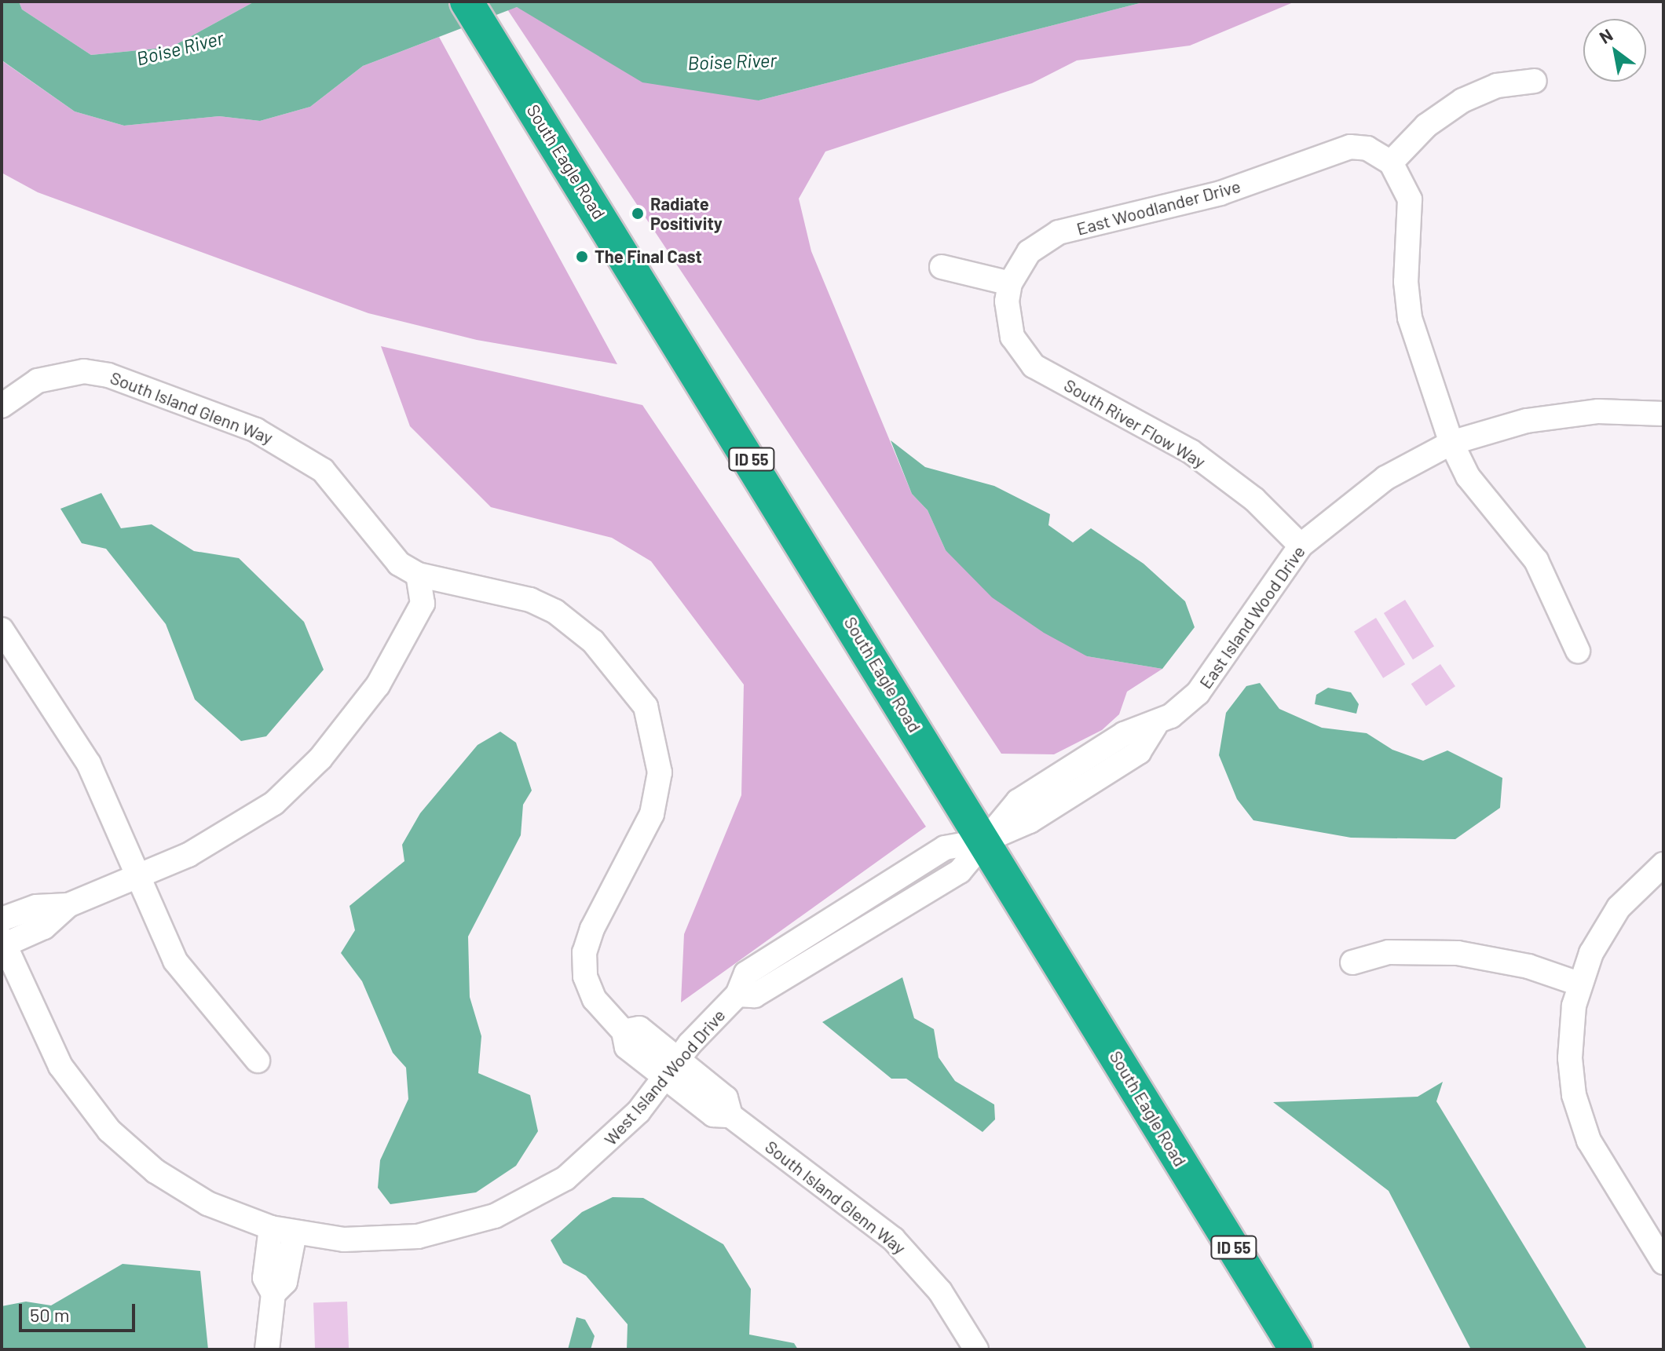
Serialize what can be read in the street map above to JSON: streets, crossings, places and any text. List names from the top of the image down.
{
  "streets": {
    "highway": ["South Eagle Road", "ID 55"],
    "street": [
      "East Woodlander Drive",
      "South Island Glenn Way",
      "South River Flow Way",
      "East Island Wood Drive",
      "West Island Wood Drive"
    ]
  },
  "crossings": [
    ["South Eagle Road", "East Island Wood Drive"],
    ["South Eagle Road", "West Island Wood Drive"],
    ["East Woodlander Drive", "South River Flow Way"],
    ["South Island Glenn Way", "West Island Wood Drive"],
    ["South River Flow Way", "East Island Wood Drive"],
    ["East Island Wood Drive", "West Island Wood Drive"]
  ],
  "water": ["Boise River"],
  "places": ["Radiate Positivity", "The Final Cast"],
  "scale_bar": "50 m",
  "north": "top left"
}
